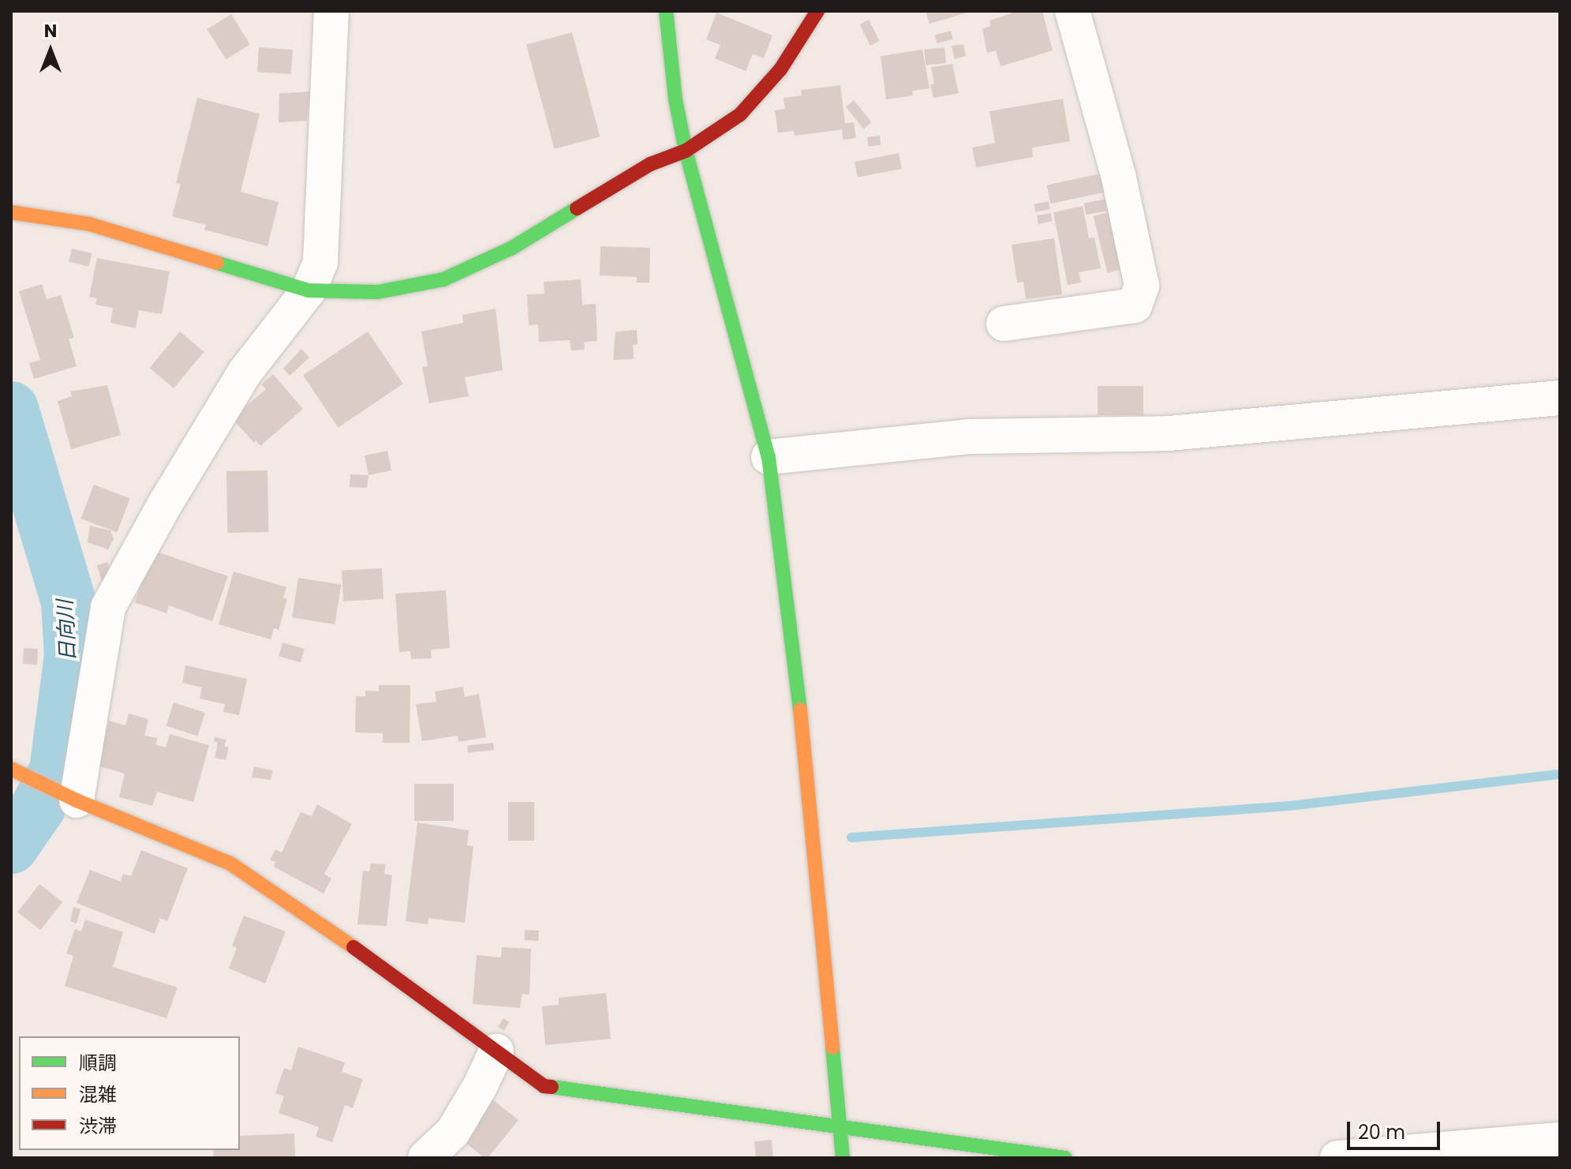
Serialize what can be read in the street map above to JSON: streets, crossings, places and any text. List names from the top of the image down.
{
  "water": ["日向川"],
  "legend": ["順調", "混雑", "渋滞"],
  "scale_bar": "20 m",
  "north": "top"
}
